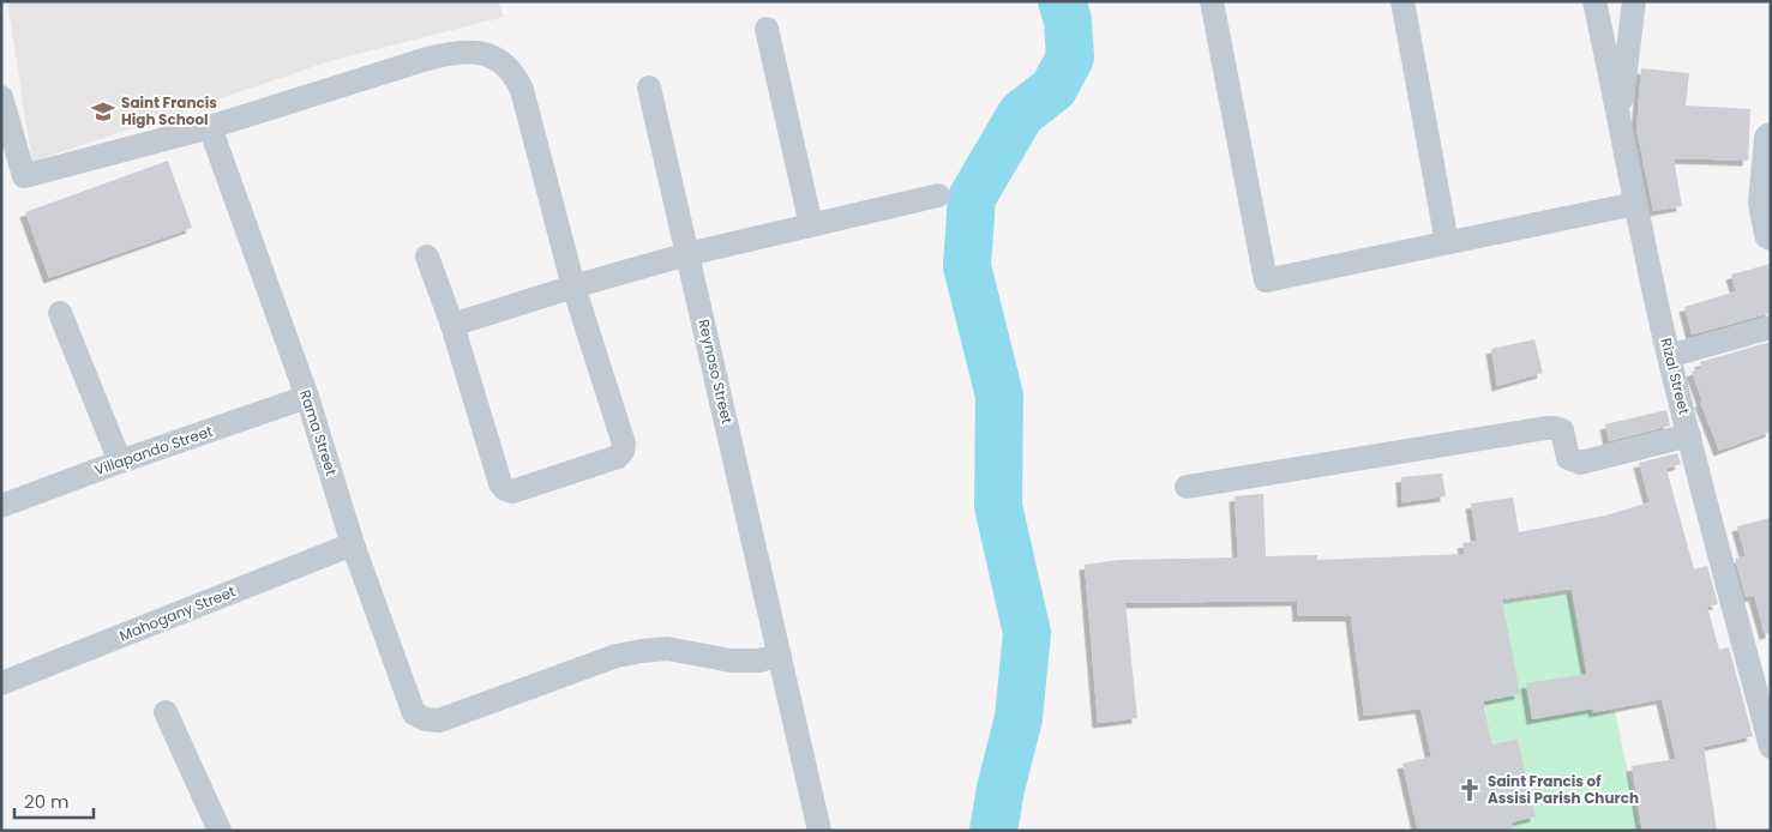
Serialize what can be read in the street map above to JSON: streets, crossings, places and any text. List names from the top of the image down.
{
  "streets": {
    "street": [
      "Reynoso Street",
      "Rizal Street",
      "Rama Street",
      "Villapando Street",
      "Mahogany Street"
    ]
  },
  "crossings": [
    ["Reynoso Street", "Rama Street"],
    ["Rama Street", "Villapando Street"],
    ["Rama Street", "Mahogany Street"]
  ],
  "places": {
    "school or university": ["Saint Francis High School"],
    "church": ["Saint Francis of Assisi Parish Church"]
  },
  "scale_bar": "20 m"
}
